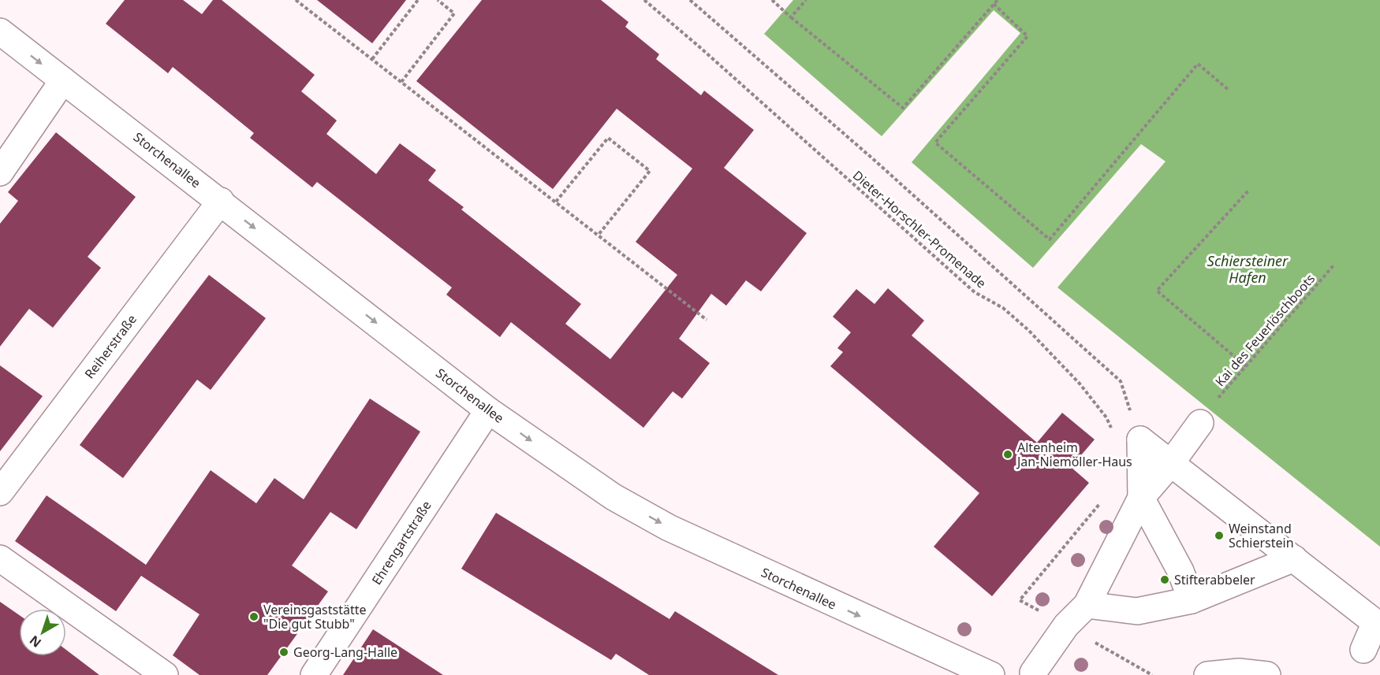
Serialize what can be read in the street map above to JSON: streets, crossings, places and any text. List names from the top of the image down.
{
  "streets": {
    "street": ["Storchenallee", "Reiherstraße", "Ehrengartstraße"],
    "path": ["Dieter-Horschler-Promenade", "Kai des Feuerlöschboots"]
  },
  "crossings": [
    ["Storchenallee", "Reiherstraße"],
    ["Storchenallee", "Ehrengartstraße"]
  ],
  "one_way": ["Storchenallee"],
  "water": ["Schiersteiner Hafen"],
  "places": [
    "Altenheim Jan-Niemöller-Haus",
    "Weinstand Schierstein",
    "Stifterabbeler",
    "Vereinsgaststätte \"Die gut Stubb\"",
    "Georg-Lang-Halle"
  ],
  "north": "bottom left"
}
